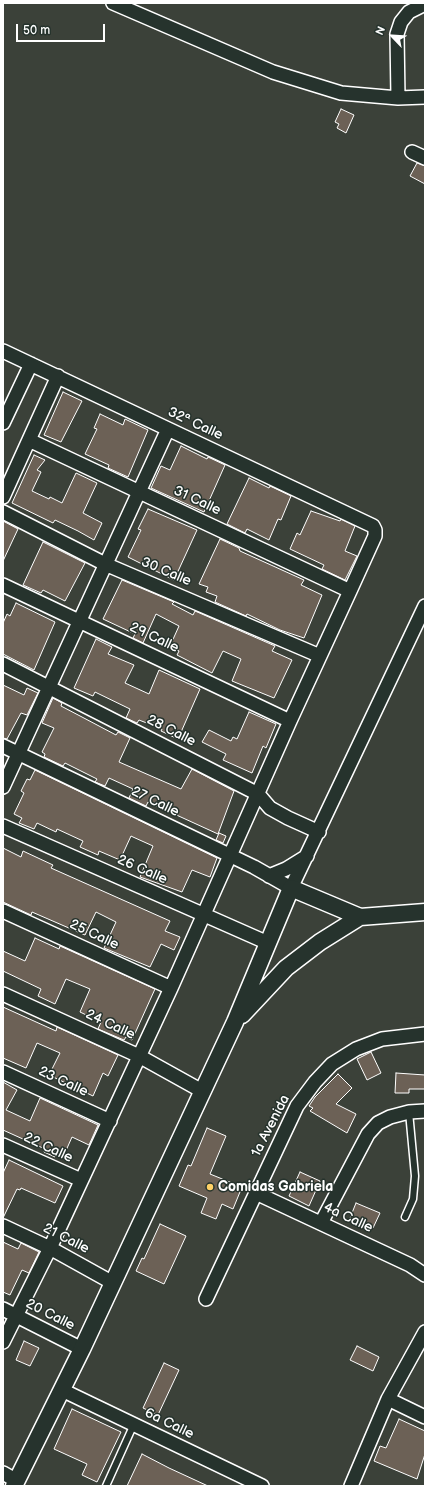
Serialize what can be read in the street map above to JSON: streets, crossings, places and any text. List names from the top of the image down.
{
  "streets": {
    "street": [
      "32ª Calle",
      "31 Calle",
      "30 Calle",
      "29 Calle",
      "28 Calle",
      "27 Calle",
      "26 Calle",
      "25 Calle",
      "24 Calle",
      "23 Calle",
      "1a Avenida",
      "22 Calle",
      "4a Calle",
      "21 Calle",
      "20 Calle",
      "6a Calle"
    ]
  },
  "crossings": [
    ["32ª Calle", "31 Calle"],
    ["1a Avenida", "4a Calle"]
  ],
  "places": ["Comidas Gabriela"],
  "scale_bar": "50 m",
  "north": "top left"
}
